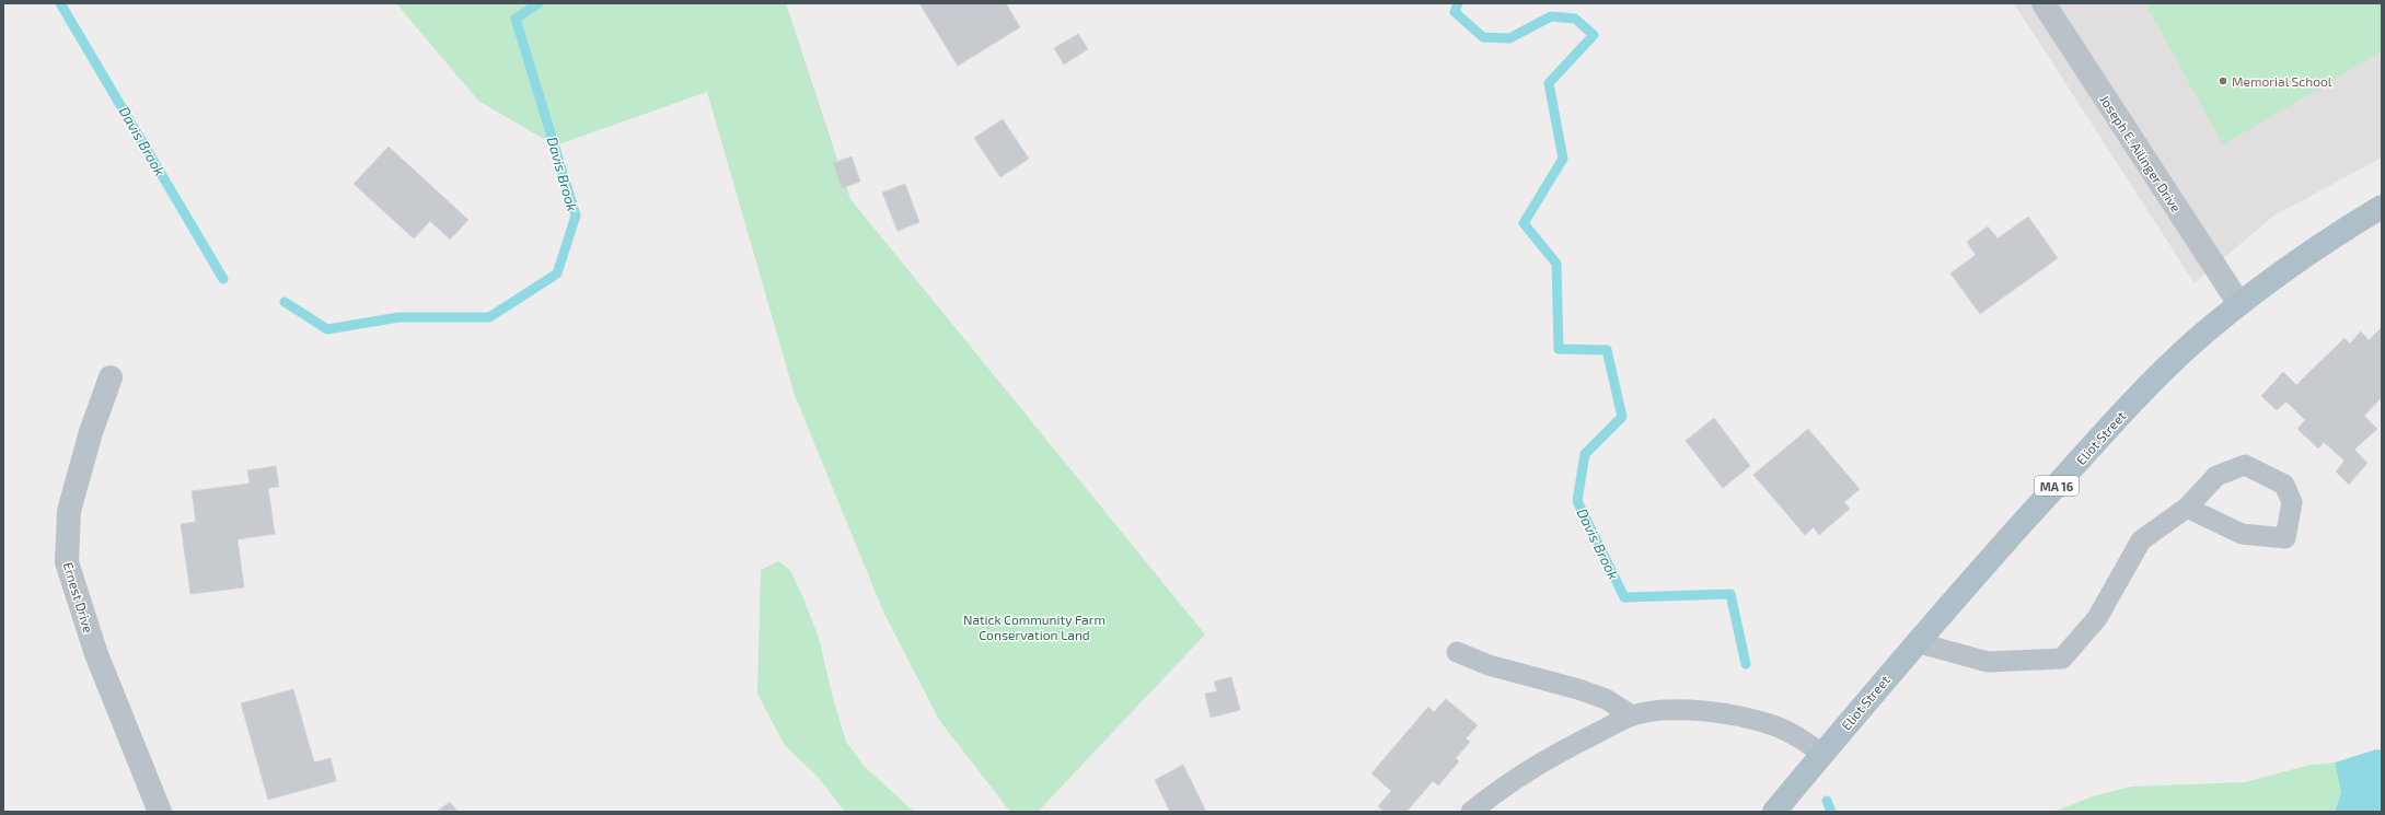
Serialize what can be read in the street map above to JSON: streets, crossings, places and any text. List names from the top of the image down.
{
  "streets": {
    "main road": ["Eliot Street", "MA 16"],
    "street": ["Joseph E. Ailinger Drive", "Ernest Drive"]
  },
  "crossings": [
    ["Joseph E. Ailinger Drive", "Eliot Street"]
  ],
  "water": ["Davis Brook"],
  "parks": ["Natick Community Farm Conservation Land"],
  "places": ["Memorial School"]
}
